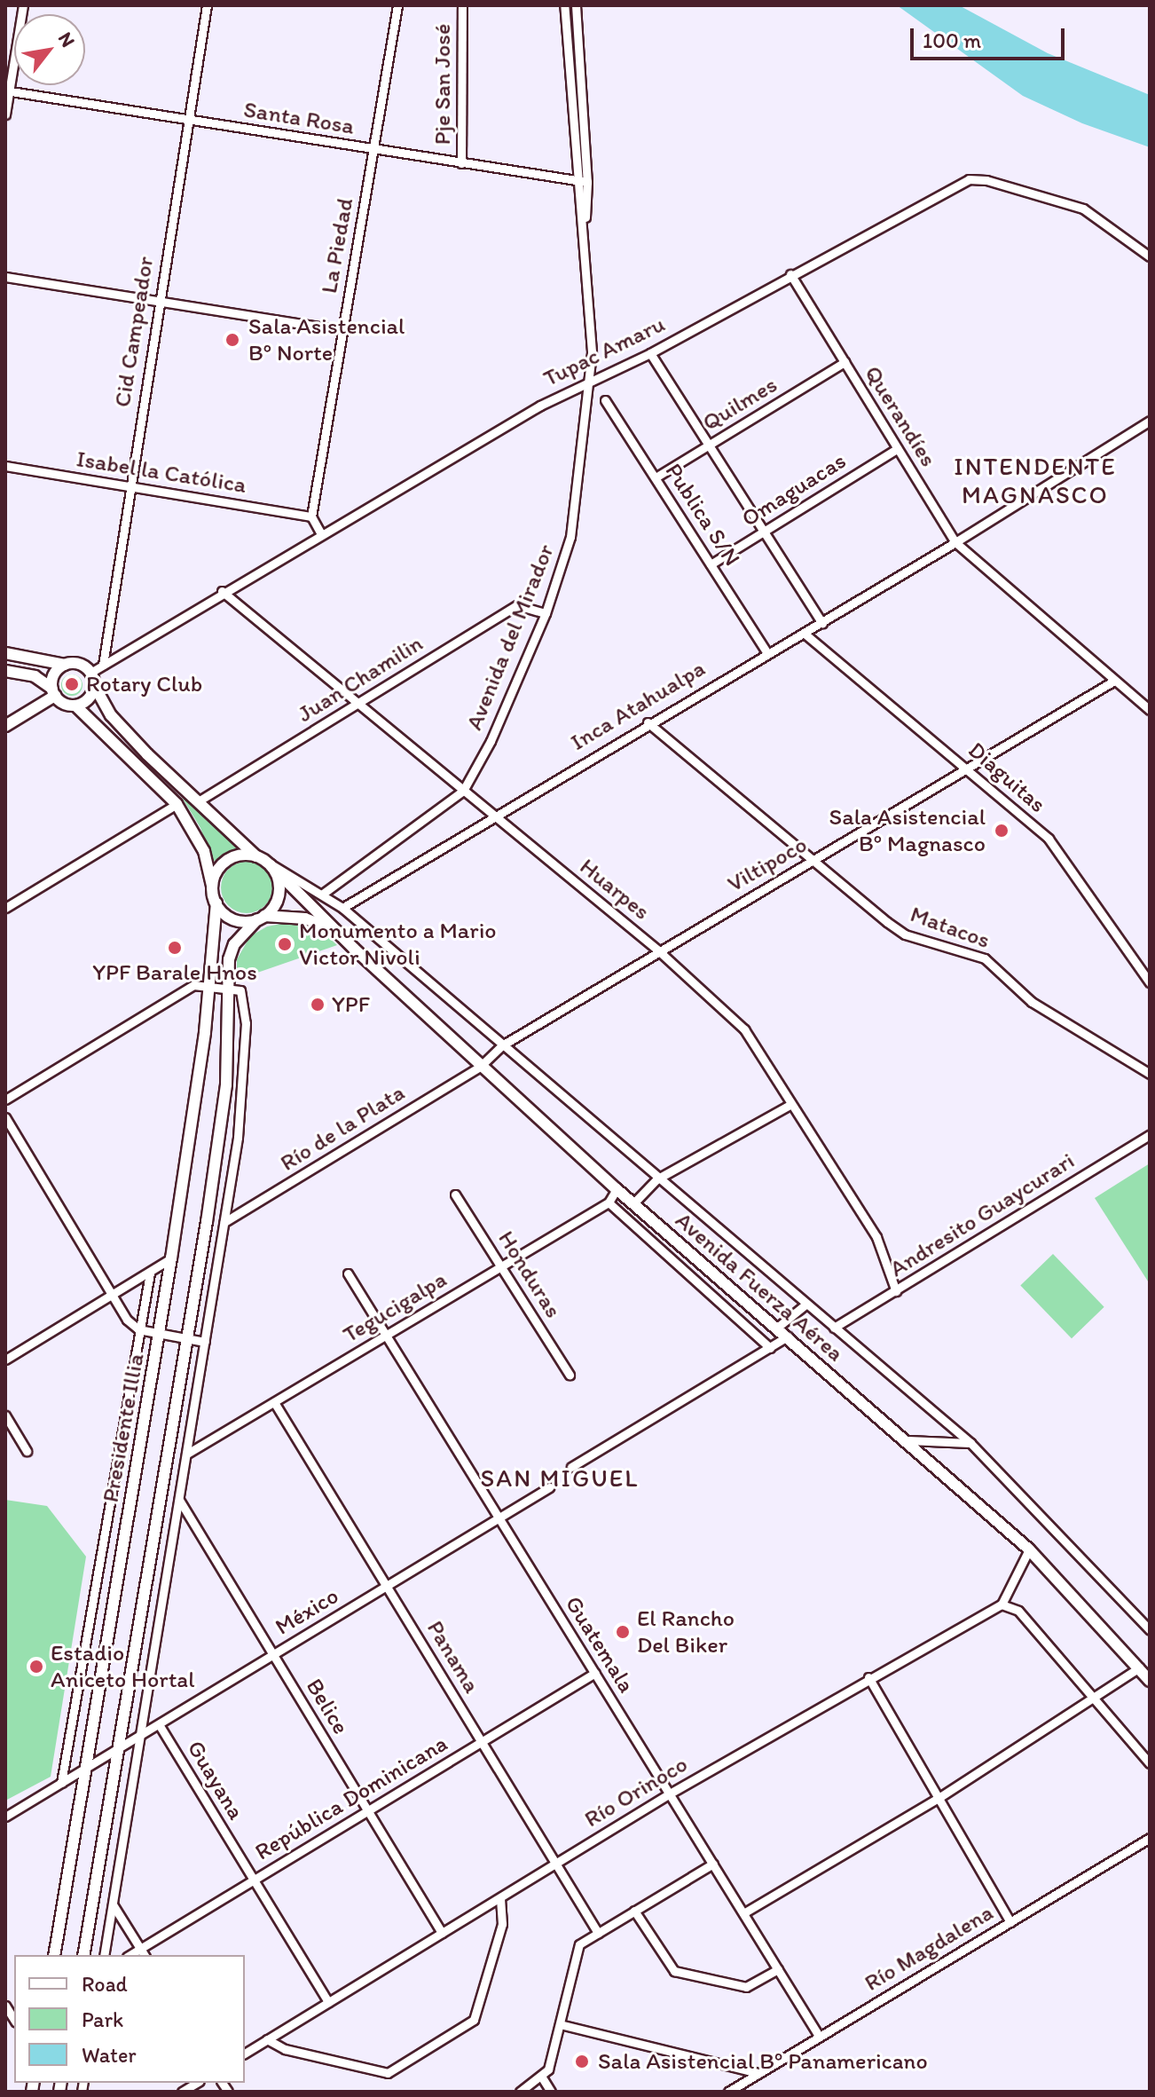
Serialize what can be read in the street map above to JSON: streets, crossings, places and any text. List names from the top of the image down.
{
  "streets": {
    "main road": ["Avenida Fuerza Aérea", "Presidente Illia"],
    "street": [
      "Pje San José",
      "Santa Rosa",
      "La Piedad",
      "Cid Campeador",
      "Tupac Amaru",
      "Quilmes",
      "Querandíes",
      "Isabel la Católica",
      "Omaguacas",
      "Publica S/N",
      "Avenida del Mirador",
      "Juan Chamilin",
      "Inca Atahualpa",
      "Diaguitas",
      "Viltipoco",
      "Huarpes",
      "Matacos",
      "Río de la Plata",
      "Andresito Guaycurari",
      "Honduras",
      "Tegucigalpa",
      "México",
      "Guatemala",
      "Panama",
      "Belice",
      "Guayana",
      "Río Orinoco",
      "República Dominicana",
      "Río Magdalena"
    ]
  },
  "crossings": [
    ["Pje San José", "Santa Rosa"],
    ["Santa Rosa", "La Piedad"],
    ["Santa Rosa", "Cid Campeador"],
    ["Santa Rosa", "Avenida del Mirador"],
    ["La Piedad", "Isabel la Católica"],
    ["Cid Campeador", "Tupac Amaru"],
    ["Cid Campeador", "Isabel la Católica"],
    ["Tupac Amaru", "Querandíes"],
    ["Tupac Amaru", "Avenida del Mirador"],
    ["Tupac Amaru", "Huarpes"],
    ["Quilmes", "Querandíes"],
    ["Quilmes", "Publica S/N"],
    ["Querandíes", "Omaguacas"],
    ["Querandíes", "Inca Atahualpa"],
    ["Querandíes", "Viltipoco"],
    ["Omaguacas", "Publica S/N"],
    ["Publica S/N", "Inca Atahualpa"],
    ["Avenida del Mirador", "Juan Chamilin"],
    ["Avenida del Mirador", "Huarpes"],
    ["Juan Chamilin", "Huarpes"],
    ["Inca Atahualpa", "Diaguitas"],
    ["Inca Atahualpa", "Huarpes"],
    ["Inca Atahualpa", "Matacos"],
    ["Diaguitas", "Viltipoco"],
    ["Viltipoco", "Huarpes"],
    ["Viltipoco", "Matacos"],
    ["Viltipoco", "Río de la Plata"],
    ["Viltipoco", "Avenida Fuerza Aérea"],
    ["Huarpes", "Andresito Guaycurari"],
    ["Río de la Plata", "Avenida Fuerza Aérea"],
    ["Honduras", "Tegucigalpa"],
    ["Avenida Fuerza Aérea", "Tegucigalpa"],
    ["Avenida Fuerza Aérea", "Presidente Illia"],
    ["Tegucigalpa", "Guatemala"],
    ["Tegucigalpa", "Panama"],
    ["Presidente Illia", "México"],
    ["México", "Guatemala"],
    ["México", "Panama"],
    ["México", "Belice"],
    ["México", "Guayana"],
    ["Guatemala", "Río Orinoco"],
    ["Guatemala", "República Dominicana"],
    ["Guatemala", "Río Magdalena"],
    ["Panama", "Río Orinoco"],
    ["Panama", "República Dominicana"],
    ["Belice", "Río Orinoco"],
    ["Belice", "República Dominicana"],
    ["Guayana", "Río Orinoco"],
    ["Guayana", "República Dominicana"]
  ],
  "districts": ["INTENDENTE MAGNASCO", "SAN MIGUEL"],
  "places": [
    "Sala Asistencial Bº Norte",
    "Rotary Club",
    "Sala Asistencial Bº Magnasco",
    "Monumento a Mario Victor Nivoli",
    "YPF Barale Hnos",
    "YPF",
    "El Rancho Del Biker",
    "Estadio Aniceto Hortal",
    "Sala Asistencial Bº Panamericano"
  ],
  "legend": ["Road", "Park", "Water"],
  "scale_bar": "100 m",
  "north": "top right"
}
